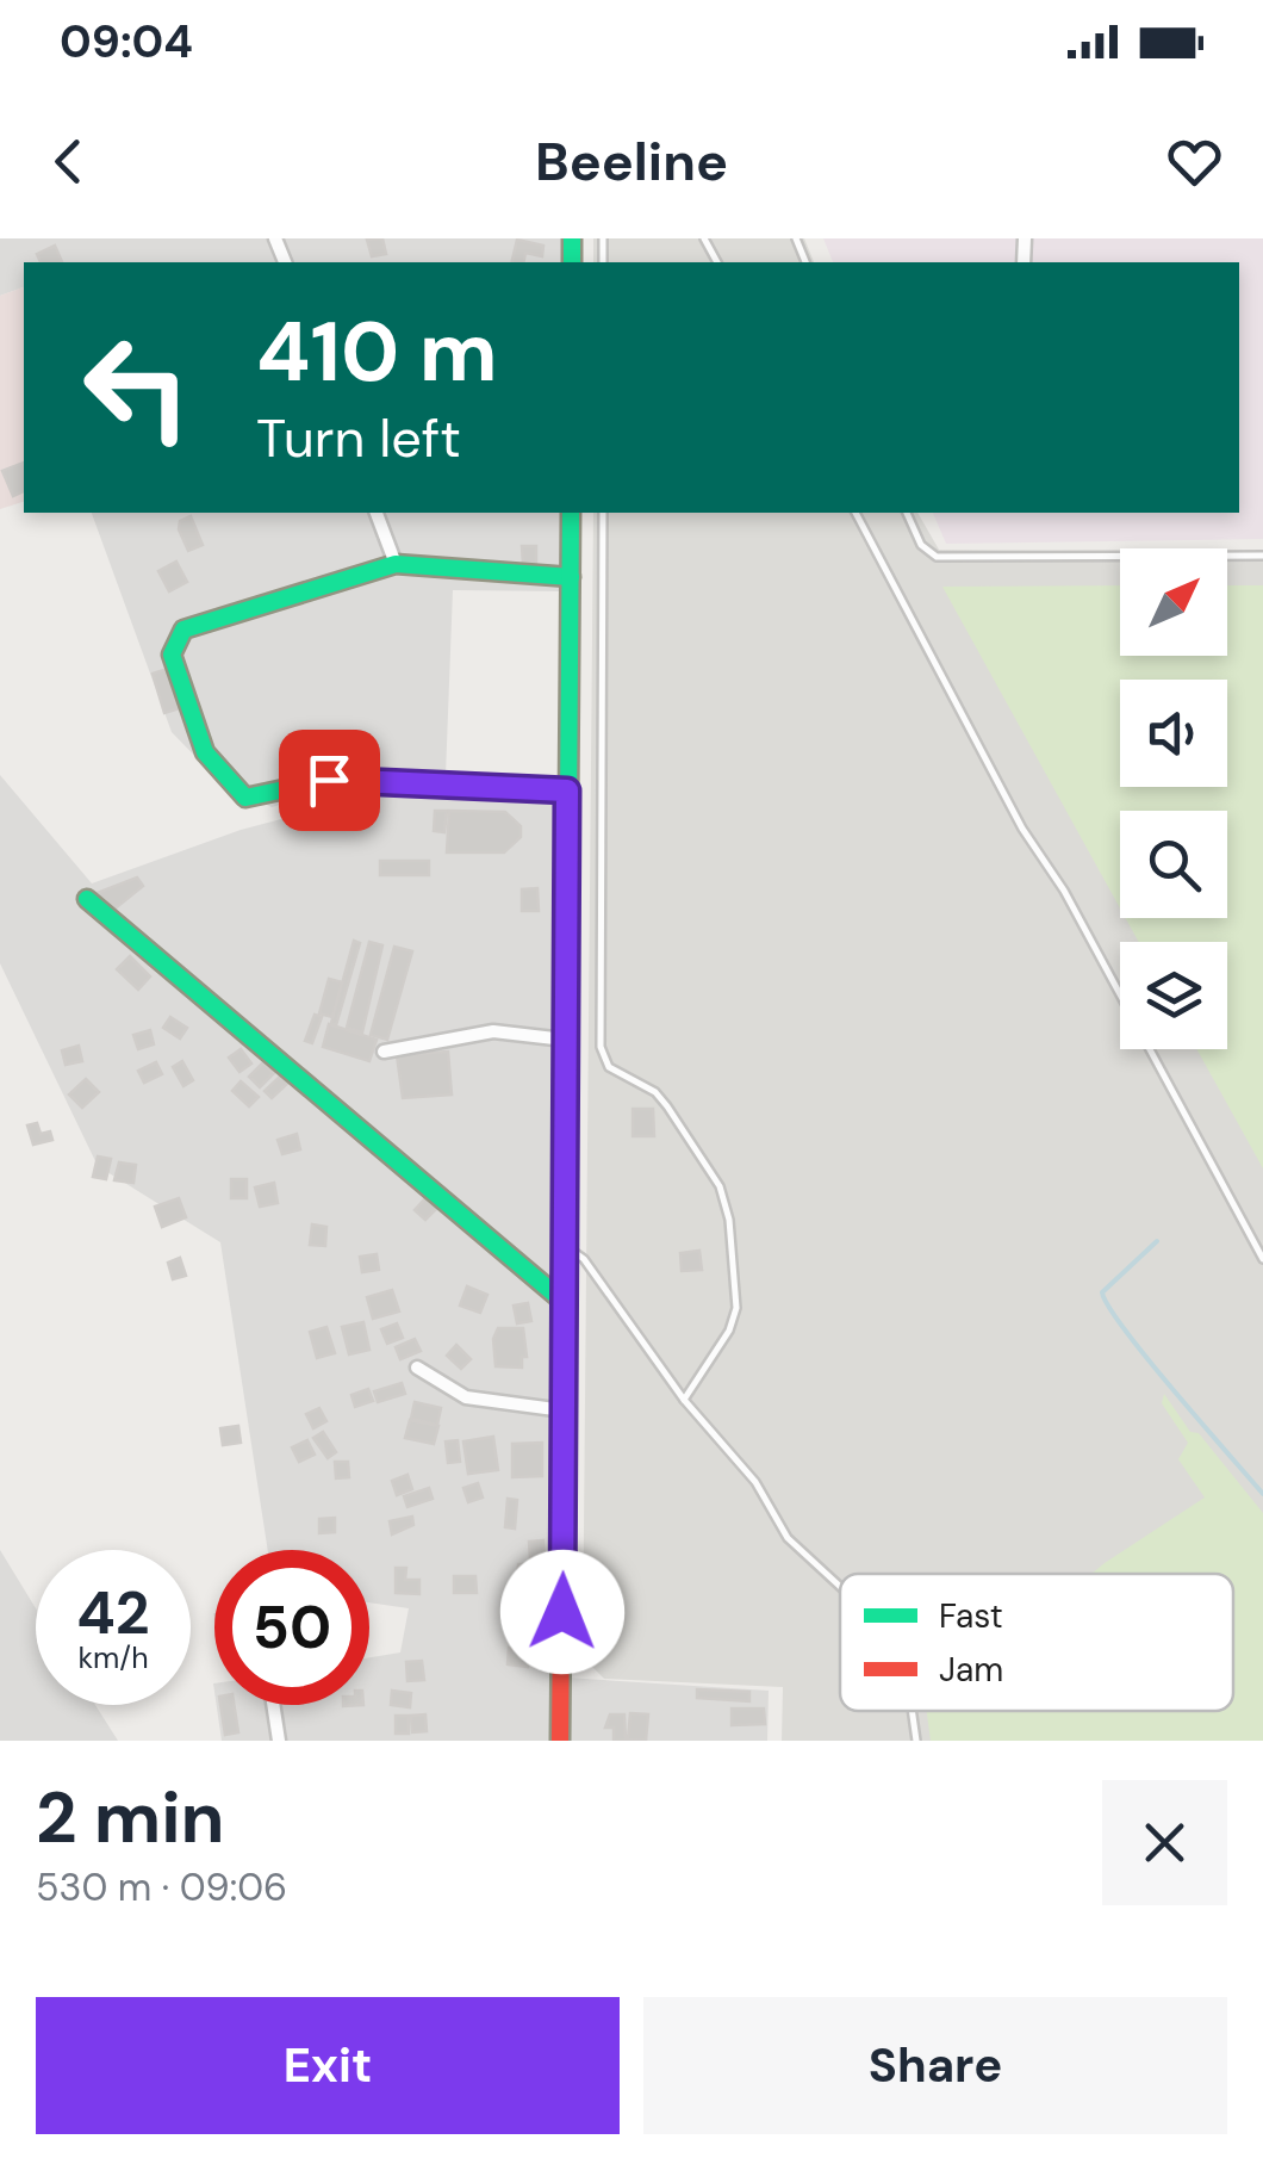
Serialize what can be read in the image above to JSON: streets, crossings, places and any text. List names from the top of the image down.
{
  "legend": ["Fast", "Jam"],
  "north": "top right",
  "page": {
    "status": "09:04",
    "header": "Beeline",
    "turn": ["410 m", "Turn left"],
    "speed": "42 km/h",
    "limit": "50",
    "heading": ["2 min", "530 m · 09:06"],
    "buttons": ["Exit", "Share"]
  }
}
